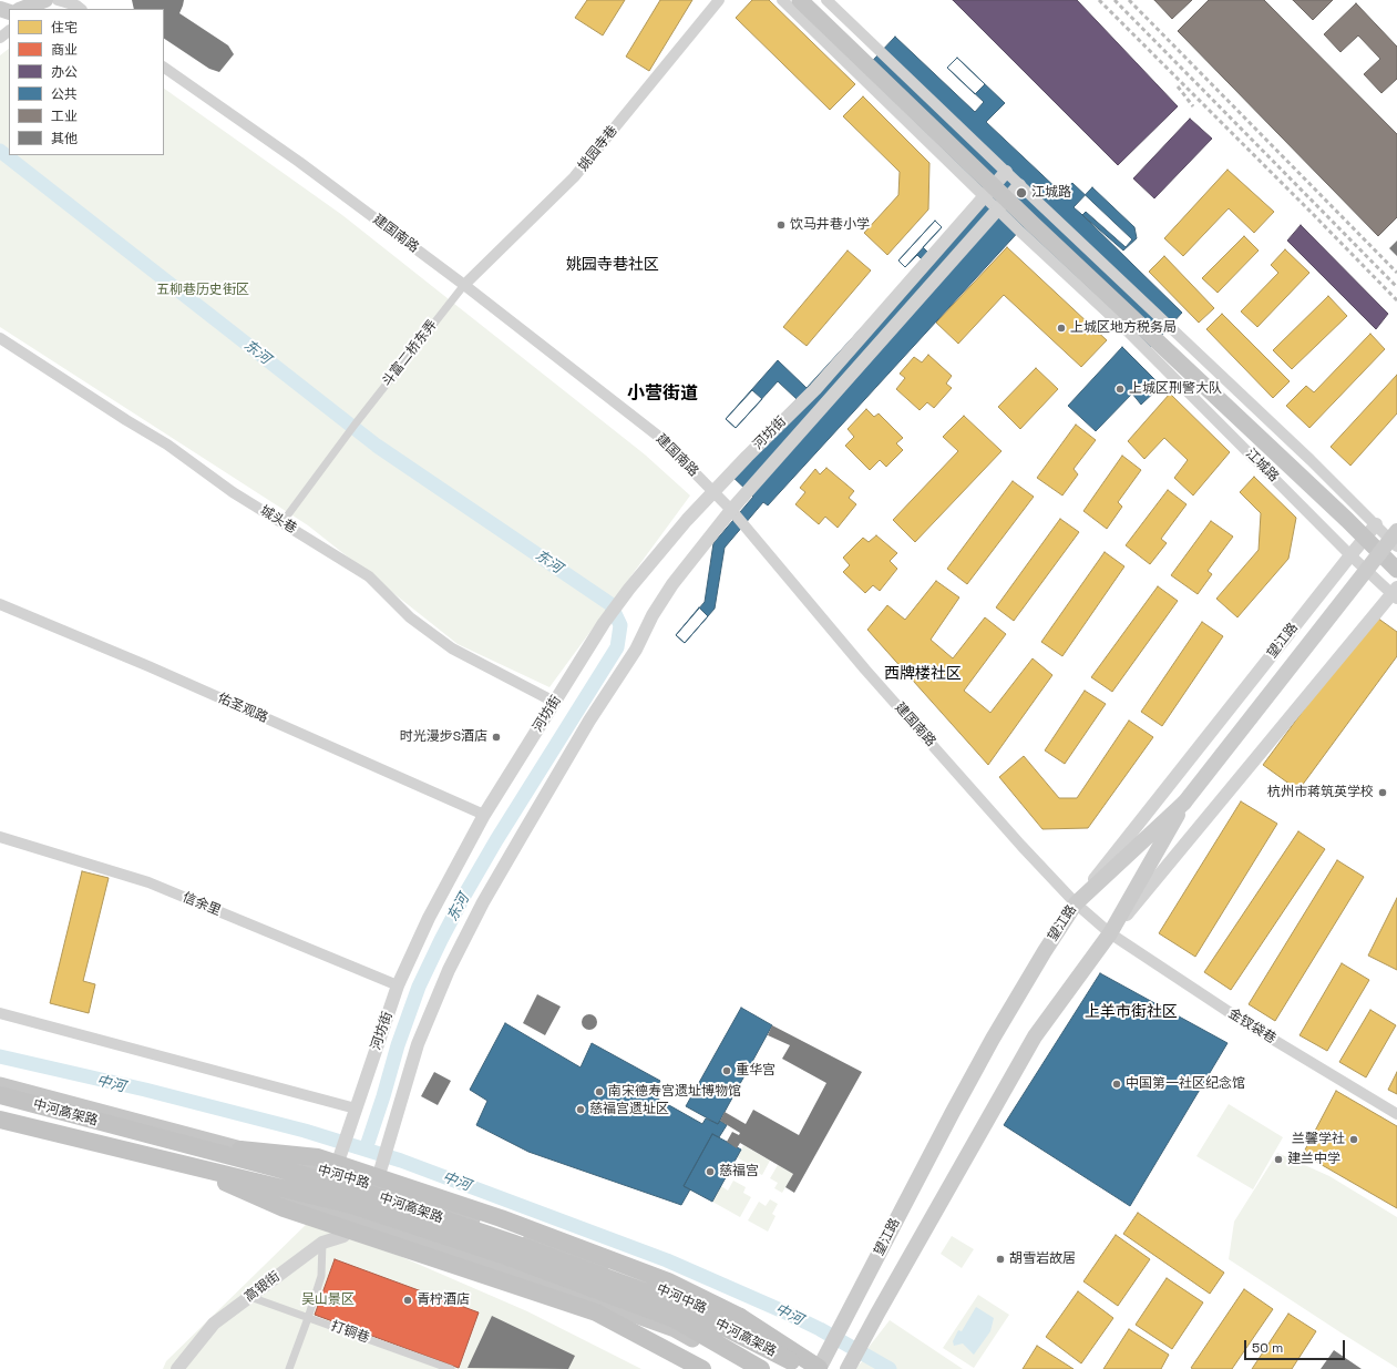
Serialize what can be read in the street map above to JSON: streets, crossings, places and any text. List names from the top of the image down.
{
  "streets": {
    "highway": ["中河高架路"],
    "main road": ["江城路", "望江路", "中河中路"],
    "street": [
      "姚园寺巷",
      "建国南路",
      "斗富二桥东弄",
      "河坊街",
      "城头巷",
      "佑圣观路",
      "信余里",
      "金钗袋巷",
      "高银街",
      "打铜巷"
    ]
  },
  "crossings": [
    ["姚园寺巷", "建国南路"],
    ["姚园寺巷", "斗富二桥东弄"],
    ["建国南路", "斗富二桥东弄"],
    ["建国南路", "河坊街"],
    ["建国南路", "望江路"],
    ["建国南路", "金钗袋巷"],
    ["斗富二桥东弄", "城头巷"],
    ["河坊街", "江城路"],
    ["河坊街", "城头巷"],
    ["河坊街", "佑圣观路"],
    ["河坊街", "信余里"],
    ["河坊街", "中河中路"],
    ["河坊街", "高银街"],
    ["河坊街", "打铜巷"],
    ["江城路", "望江路"],
    ["望江路", "中河中路"],
    ["高银街", "打铜巷"]
  ],
  "districts": [
    "姚园寺巷社区",
    "小营街道",
    "西牌楼社区",
    "上羊市街社区"
  ],
  "water": ["东河", "中河"],
  "parks": ["五柳巷历史街区", "吴山景区"],
  "places": [
    "江城路",
    "饮马井巷小学",
    "上城区地方税务局",
    "上城区刑警大队",
    "时光漫步S酒店",
    "杭州市蒋筑英学校",
    "重华宫",
    "中国第一社区纪念馆",
    "南宋德寿宫遗址博物馆",
    "慈福宫遗址区",
    "兰馨学社",
    "建兰中学",
    "慈福宫",
    "胡雪岩故居",
    "青柠酒店"
  ],
  "legend": [
    "住宅",
    "商业",
    "办公",
    "公共",
    "工业",
    "其他"
  ],
  "scale_bar": "50 m"
}
